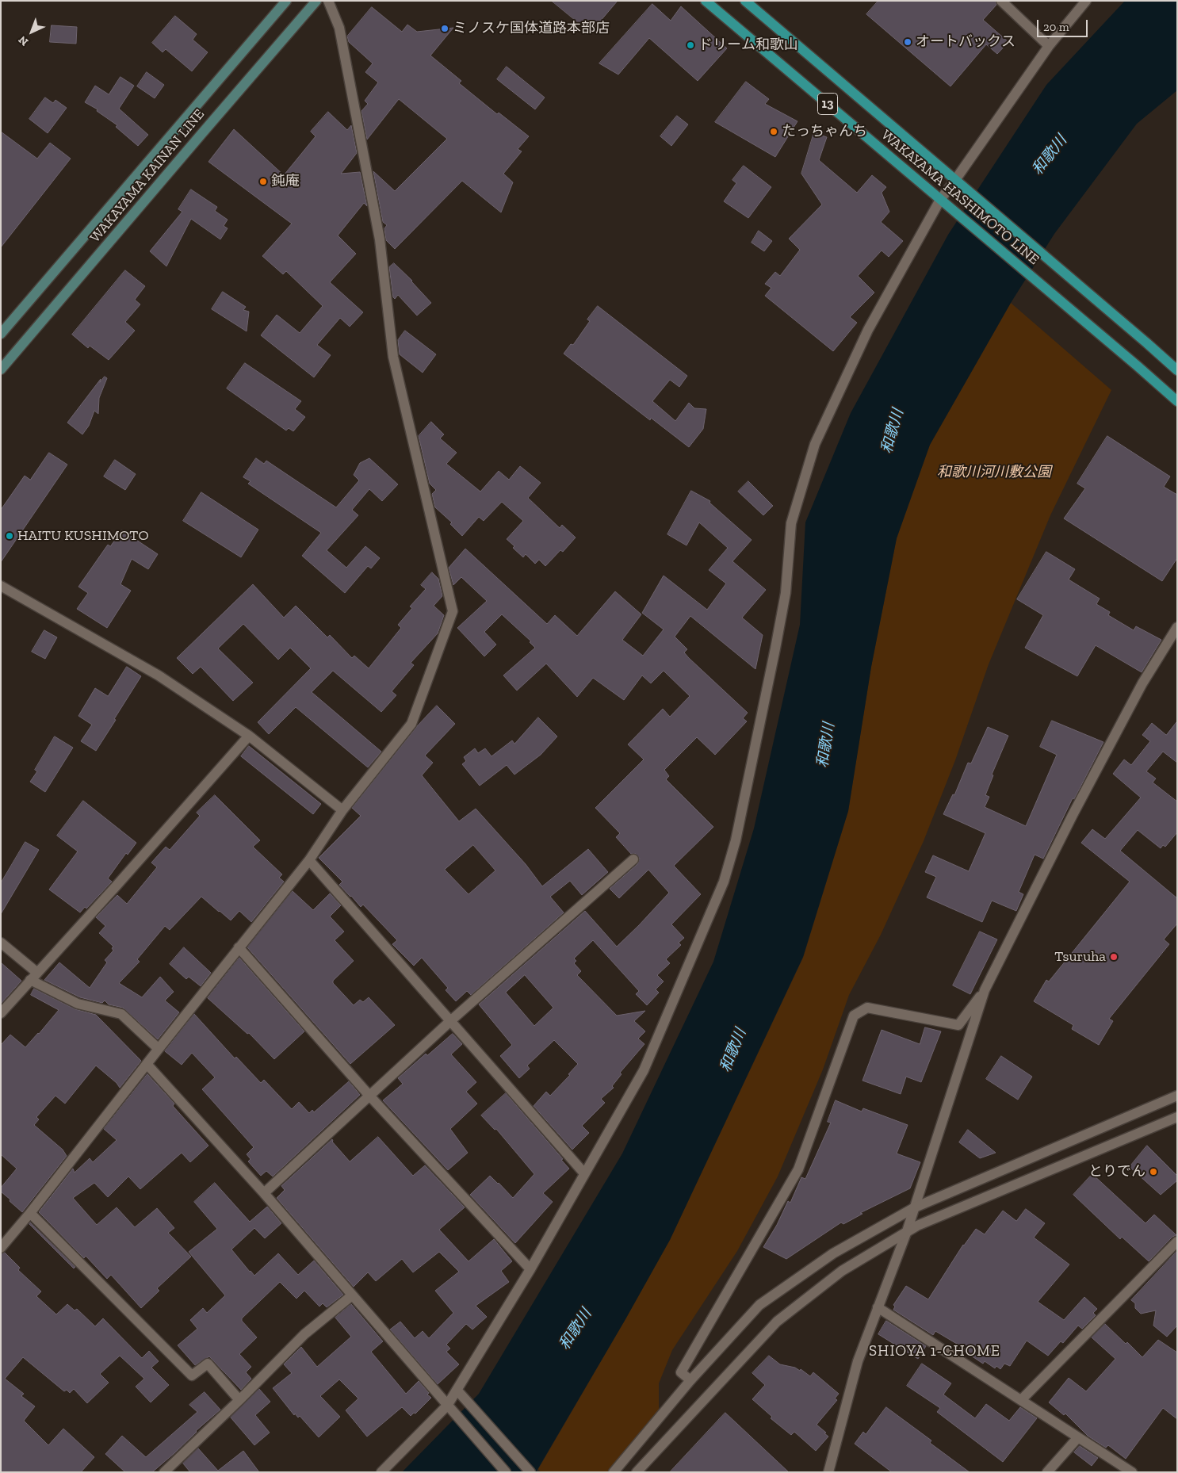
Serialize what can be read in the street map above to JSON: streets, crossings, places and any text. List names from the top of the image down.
{
  "streets": {
    "main road": ["13", "WAKAYAMA KAINAN LINE", "WAKAYAMA HASHIMOTO LINE"]
  },
  "districts": ["SHIOYA 1-CHOME"],
  "water": ["和歌川"],
  "parks": ["和歌川河川敷公園"],
  "places": [
    "ミノスケ国体道路本部店",
    "オートバックス",
    "ドリーム和歌山",
    "たっちゃんち",
    "鈍庵",
    "HAITU KUSHIMOTO",
    "Tsuruha",
    "とりでん"
  ],
  "scale_bar": "20 m",
  "north": "bottom left"
}
